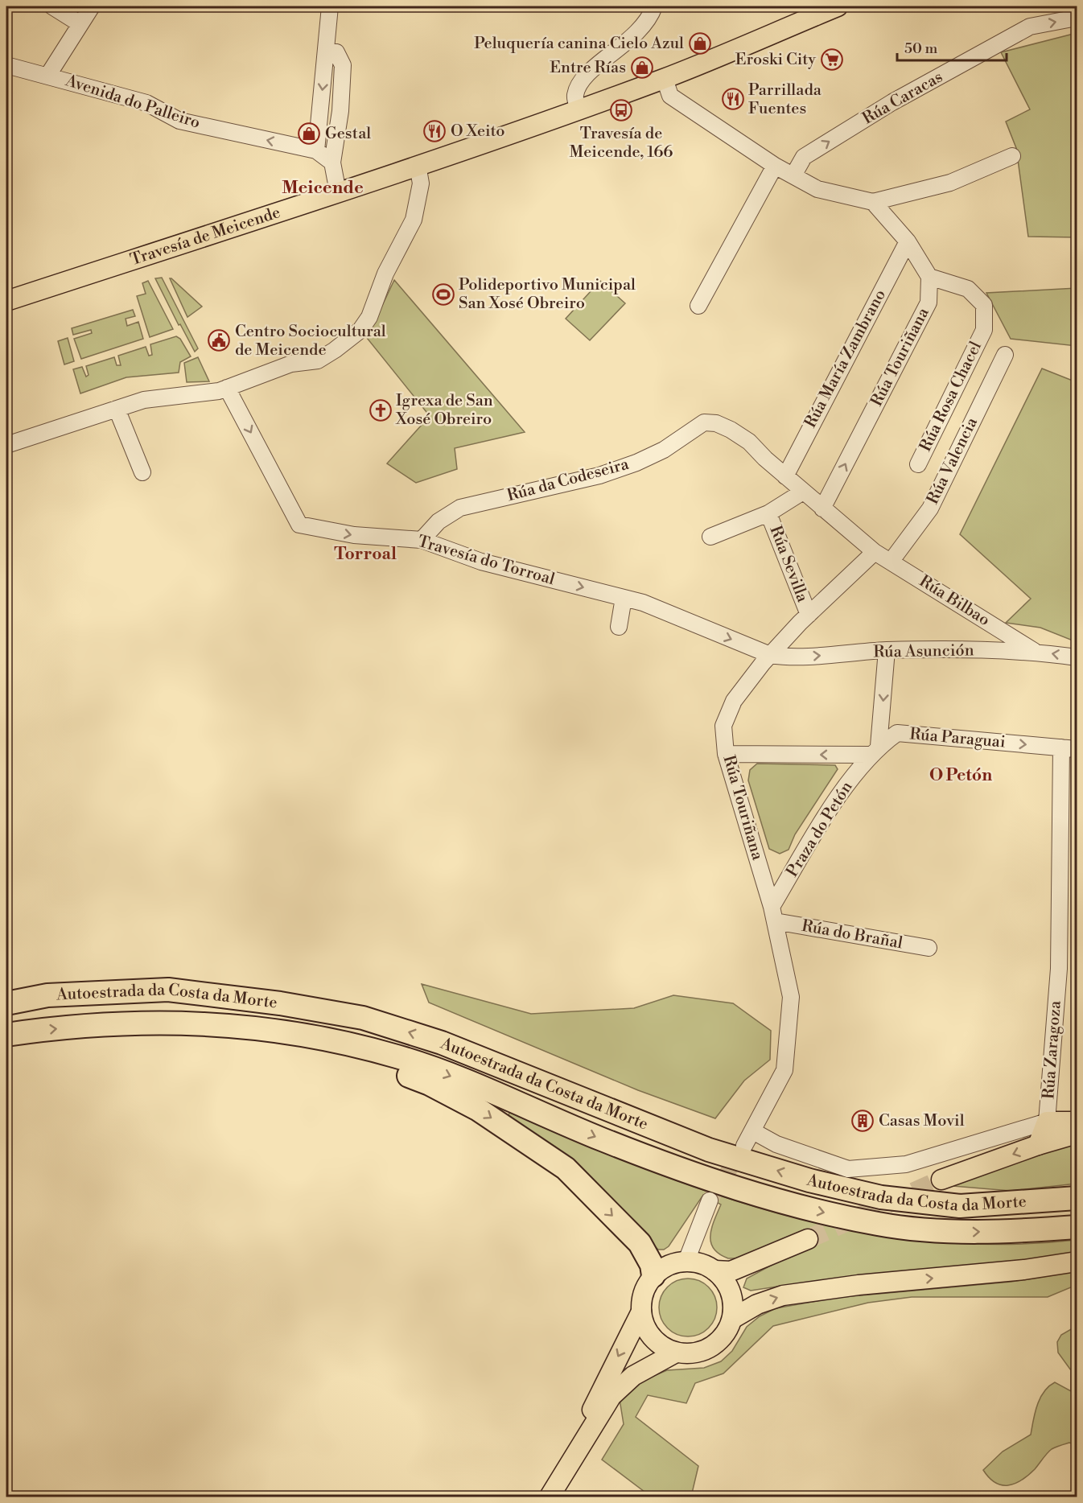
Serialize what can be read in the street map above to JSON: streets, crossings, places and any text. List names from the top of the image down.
{
  "streets": {
    "highway": ["Autoestrada da Costa da Morte"],
    "main road": ["Travesía de Meicende"],
    "street": [
      "Rúa Caracas",
      "Avenida do Palleiro",
      "Rúa Touriñana",
      "Rúa María Zambrano",
      "Rúa Rosa Chacel",
      "Rúa Valencia",
      "Rúa da Codeseira",
      "Travesía do Torroal",
      "Rúa Sevilla",
      "Rúa Bilbao",
      "Rúa Asunción",
      "Rúa Paraguai",
      "Praza do Petón",
      "Rúa do Brañal",
      "Rúa Zaragoza"
    ]
  },
  "crossings": [
    ["Rúa Touriñana", "Rúa Rosa Chacel"],
    ["Rúa Touriñana", "Travesía do Torroal"],
    ["Rúa Touriñana", "Rúa Sevilla"],
    ["Rúa Touriñana", "Rúa Bilbao"],
    ["Rúa Touriñana", "Rúa Asunción"],
    ["Rúa Touriñana", "Praza do Petón"],
    ["Rúa Touriñana", "Rúa do Brañal"],
    ["Rúa María Zambrano", "Rúa da Codeseira"],
    ["Rúa Valencia", "Rúa Bilbao"],
    ["Rúa da Codeseira", "Travesía do Torroal"],
    ["Travesía do Torroal", "Rúa Asunción"],
    ["Rúa Bilbao", "Rúa Asunción"],
    ["Rúa Paraguai", "Praza do Petón"],
    ["Rúa Paraguai", "Rúa Zaragoza"],
    ["Praza do Petón", "Rúa do Brañal"]
  ],
  "one_way": [
    "Avenida do Palleiro",
    "Travesía do Torroal",
    "Rúa Paraguai",
    "Praza do Petón"
  ],
  "districts": ["Meicende", "Torroal", "O Petón"],
  "places": {
    "shop": ["Peluquería canina Cielo Azul", "Entre Rías", "Gestal"],
    "supermarket": ["Eroski City"],
    "restaurant": ["Parrillada Fuentes", "O Xeito"],
    "bus stop": ["Travesía de Meicende, 166"],
    "sports": ["Polideportivo Municipal San Xosé Obreiro"],
    "public building": ["Centro Sociocultural de Meicende"],
    "church": ["Igrexa de San Xosé Obreiro"],
    "building": ["Casas Movil"]
  },
  "scale_bar": "50 m"
}
